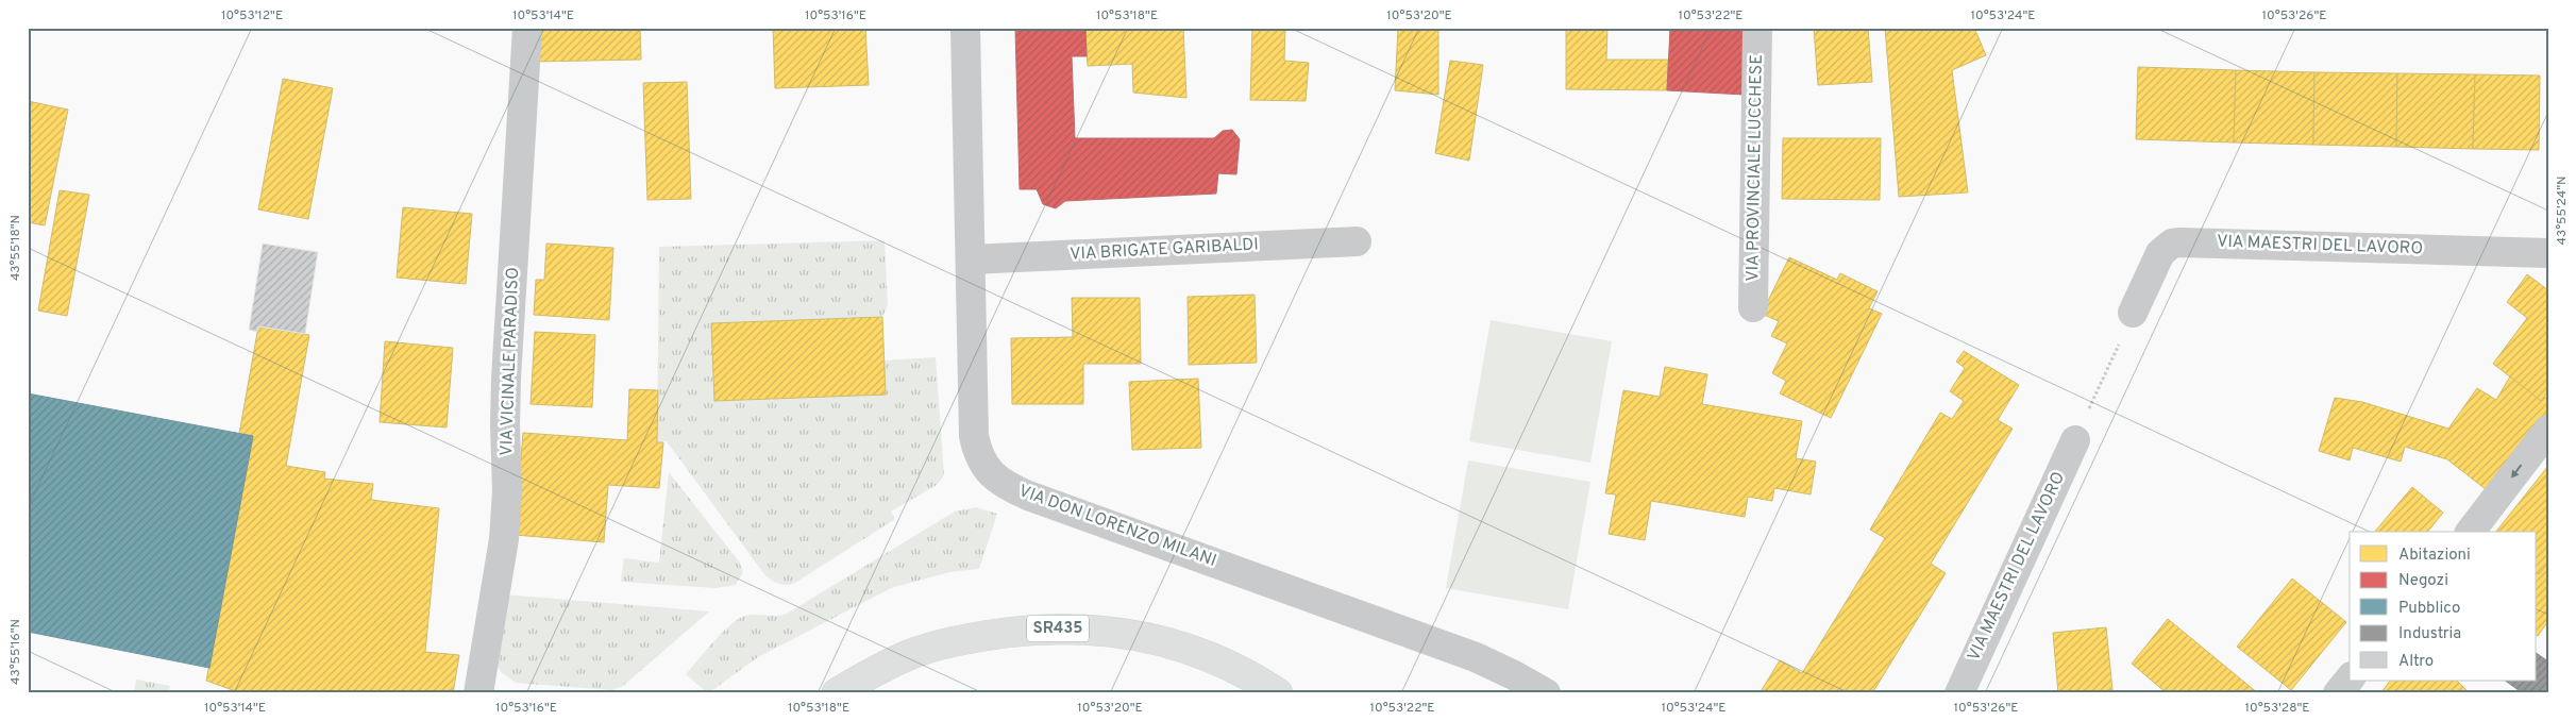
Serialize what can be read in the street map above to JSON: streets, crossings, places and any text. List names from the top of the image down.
{
  "streets": {
    "main road": ["SR435"],
    "street": [
      "VIA PROVINCIALE LUCCHESE",
      "VIA MAESTRI DEL LAVORO",
      "VIA BRIGATE GARIBALDI",
      "VIA VICINALE PARADISO",
      "VIA DON LORENZO MILANI"
    ]
  },
  "crossings": [
    ["VIA BRIGATE GARIBALDI", "VIA DON LORENZO MILANI"]
  ],
  "legend": [
    "Abitazioni",
    "Negozi",
    "Pubblico",
    "Industria",
    "Altro"
  ],
  "coordinates": [
    "10°53'12\"E",
    "10°53'14\"E",
    "10°53'16\"E",
    "10°53'18\"E",
    "10°53'20\"E",
    "10°53'22\"E",
    "10°53'24\"E",
    "10°53'26\"E",
    "43°55'24\"N",
    "43°55'18\"N",
    "43°55'16\"N",
    "10°53'28\"E"
  ]
}
